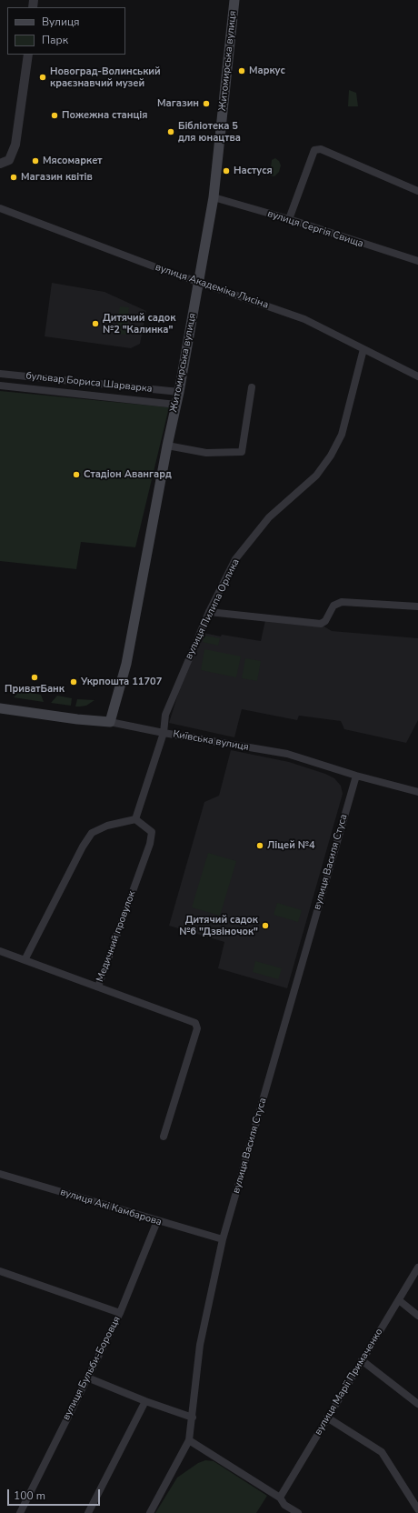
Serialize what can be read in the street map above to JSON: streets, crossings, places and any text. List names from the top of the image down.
{
  "streets": {
    "main road": ["Житомирська вулиця", "Київська вулиця"],
    "street": [
      "вулиця Сергія Свища",
      "вулиця Академіка Лисіна",
      "бульвар Бориса Шарварка",
      "вулиця Пилипа Орлика",
      "вулиця Василя Стуса",
      "Медичний провулок",
      "вулиця Акі Камбарова",
      "вулиця Бульби-Боровця",
      "вулиця Марії Примаченко"
    ]
  },
  "crossings": [
    ["Житомирська вулиця", "вулиця Сергія Свища"],
    ["Житомирська вулиця", "вулиця Академіка Лисіна"],
    ["Житомирська вулиця", "бульвар Бориса Шарварка"],
    ["Житомирська вулиця", "Київська вулиця"],
    ["вулиця Академіка Лисіна", "вулиця Пилипа Орлика"],
    ["вулиця Пилипа Орлика", "Київська вулиця"],
    ["Київська вулиця", "вулиця Василя Стуса"],
    ["вулиця Василя Стуса", "вулиця Акі Камбарова"],
    ["вулиця Акі Камбарова", "вулиця Бульби-Боровця"]
  ],
  "places": [
    "Маркус",
    "Новоград-Волинський краєзнавчий музей",
    "Магазин",
    "Пожежна станція",
    "Бібліотека 5 для юнацтва",
    "Мясомаркет",
    "Настуся",
    "Магазин квітів",
    "Дитячий садок №2 \"Калинка\"",
    "Стадіон Авангард",
    "ПриватБанк",
    "Укрпошта 11707",
    "Ліцей №4",
    "Дитячий садок №6 \"Дзвіночок\""
  ],
  "legend": ["Вулиця", "Парк"],
  "scale_bar": "100 m"
}
